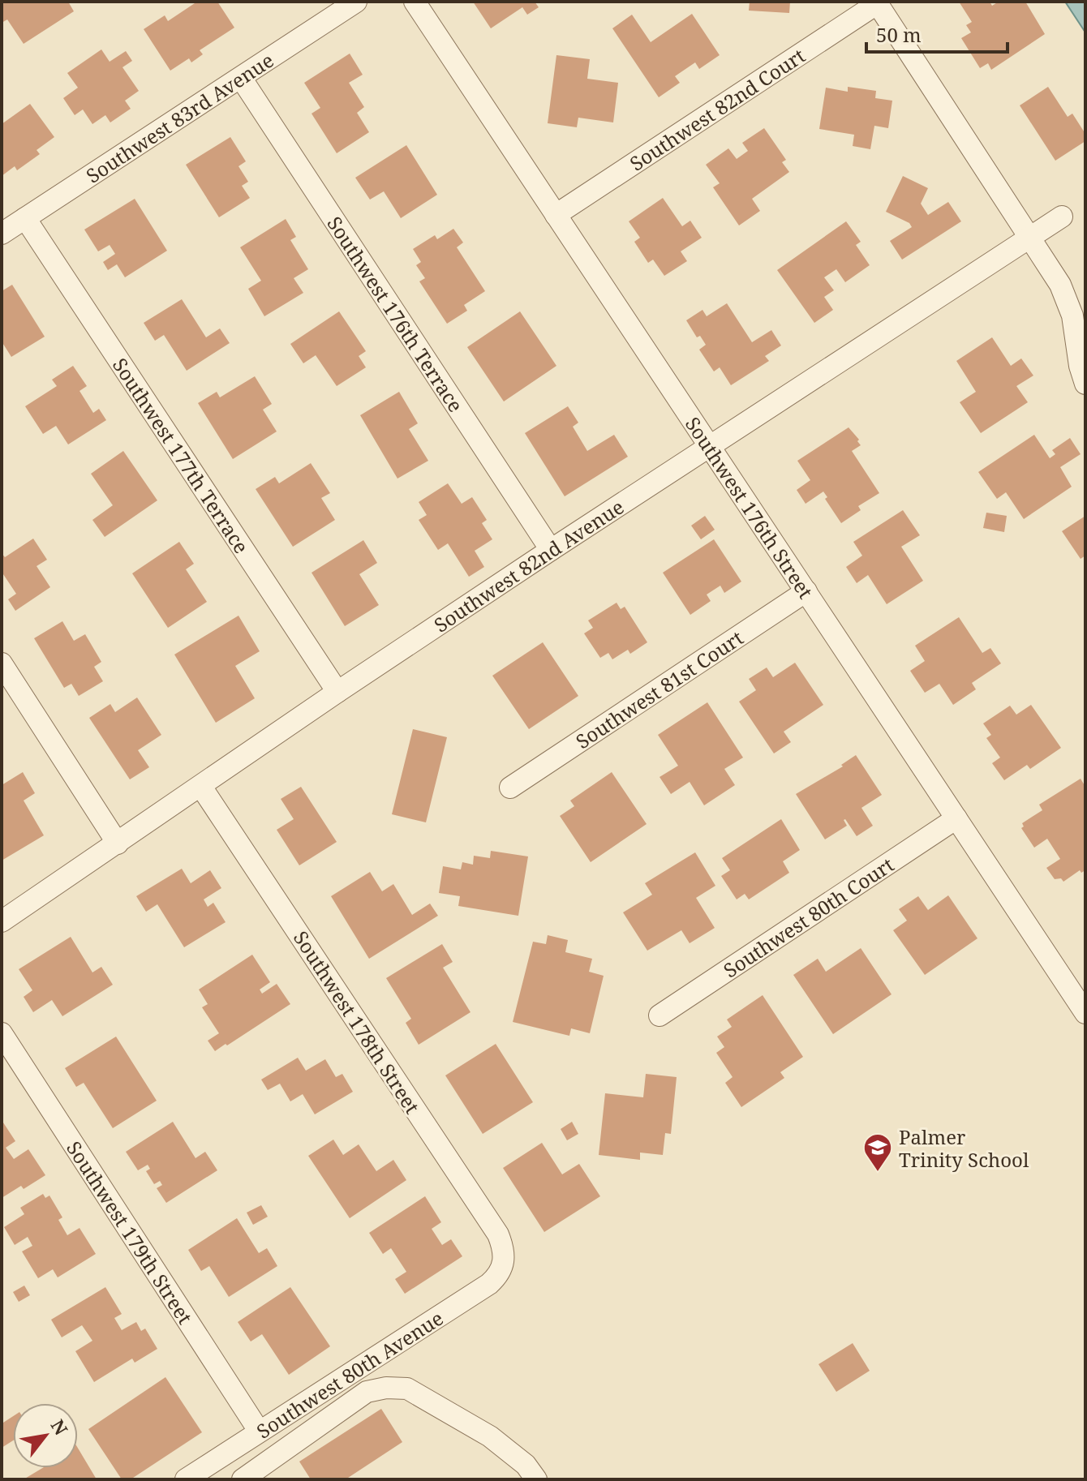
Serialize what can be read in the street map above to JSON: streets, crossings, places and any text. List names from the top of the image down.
{
  "streets": {
    "street": [
      "Southwest 82nd Court",
      "Southwest 83rd Avenue",
      "Southwest 176th Terrace",
      "Southwest 177th Terrace",
      "Southwest 176th Street",
      "Southwest 82nd Avenue",
      "Southwest 81st Court",
      "Southwest 80th Court",
      "Southwest 178th Street",
      "Southwest 179th Street",
      "Southwest 80th Avenue"
    ]
  },
  "crossings": [
    ["Southwest 82nd Court", "Southwest 176th Street"],
    ["Southwest 83rd Avenue", "Southwest 176th Terrace"],
    ["Southwest 83rd Avenue", "Southwest 177th Terrace"],
    ["Southwest 176th Terrace", "Southwest 82nd Avenue"],
    ["Southwest 177th Terrace", "Southwest 82nd Avenue"],
    ["Southwest 176th Street", "Southwest 82nd Avenue"],
    ["Southwest 176th Street", "Southwest 81st Court"],
    ["Southwest 176th Street", "Southwest 80th Court"],
    ["Southwest 82nd Avenue", "Southwest 178th Street"],
    ["Southwest 178th Street", "Southwest 80th Avenue"],
    ["Southwest 179th Street", "Southwest 80th Avenue"]
  ],
  "places": {
    "school or university": ["Palmer Trinity School"]
  },
  "scale_bar": "50 m",
  "north": "top right"
}
